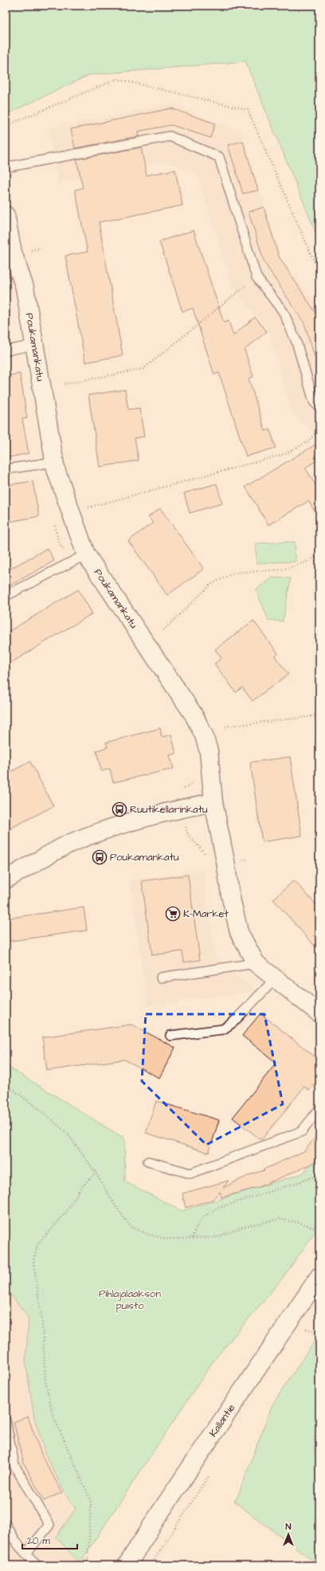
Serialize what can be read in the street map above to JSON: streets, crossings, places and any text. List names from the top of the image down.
{
  "streets": {
    "street": ["Poukamankatu", "Kallantie"]
  },
  "parks": ["Pihlajalaakson puisto"],
  "places": {
    "bus stop": ["Ruutikellarinkatu", "Poukamankatu"],
    "supermarket": ["K-Market"]
  },
  "scale_bar": "20 m",
  "north": "top"
}
